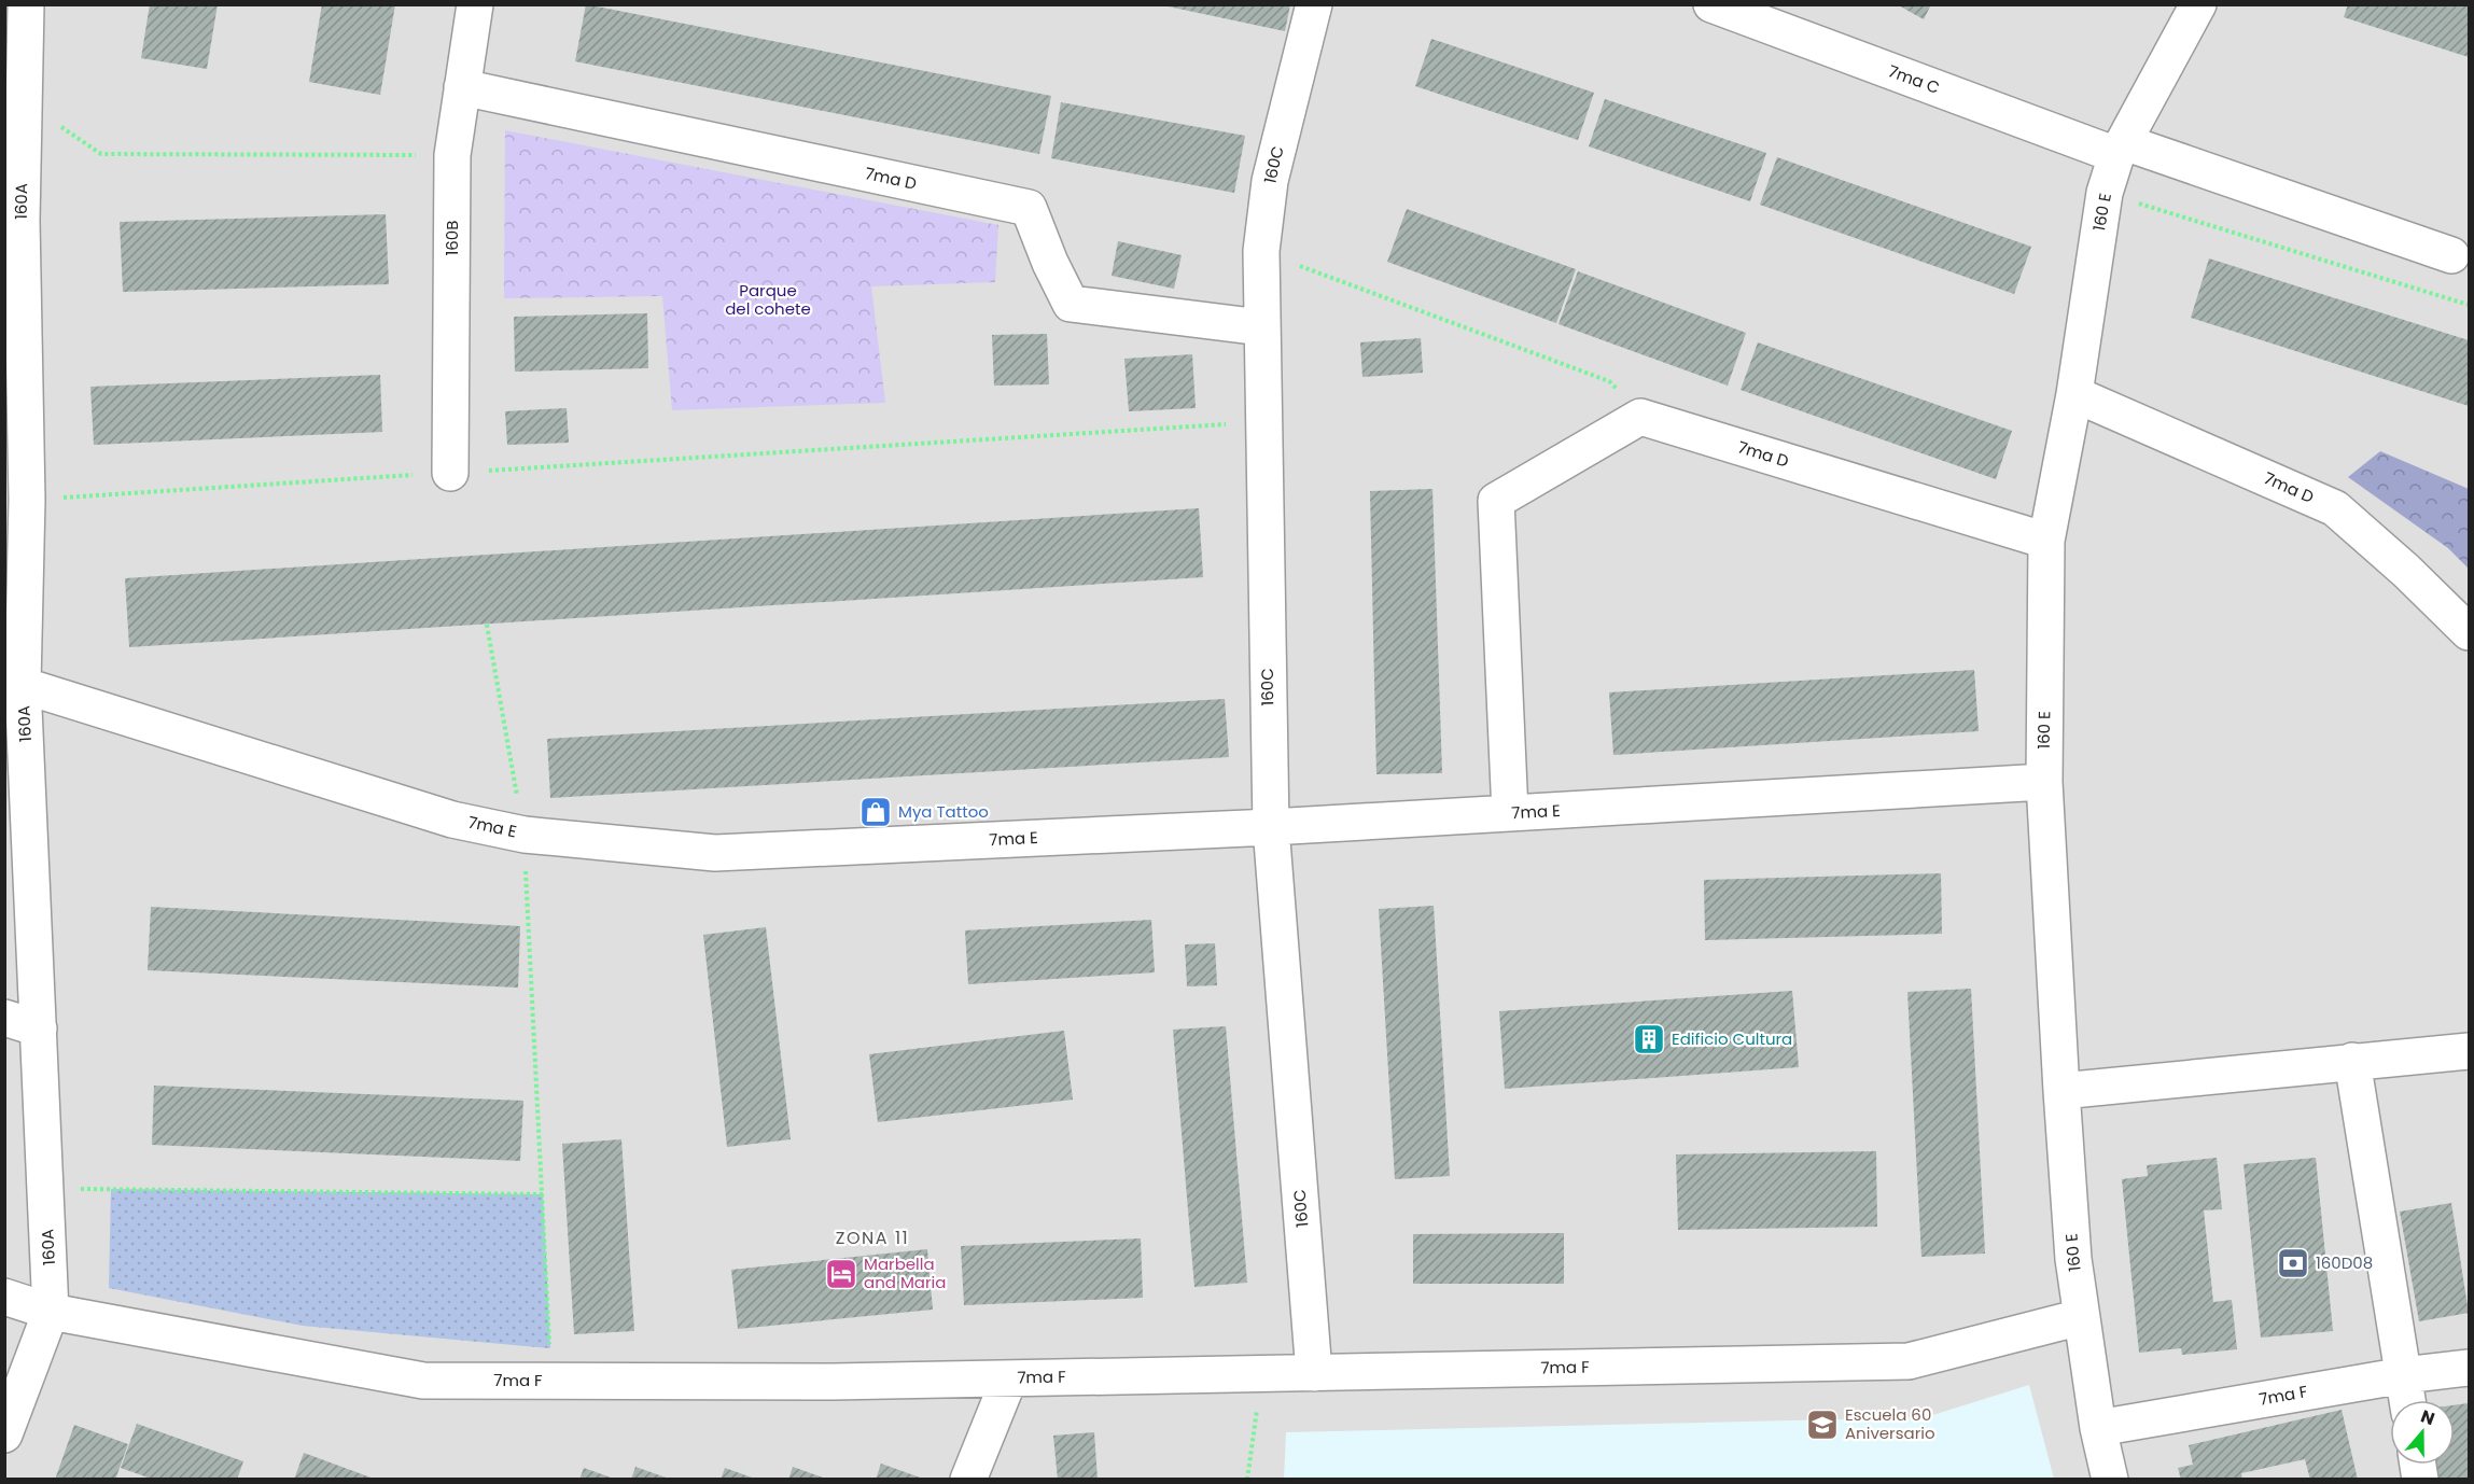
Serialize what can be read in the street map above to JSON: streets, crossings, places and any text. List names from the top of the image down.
{
  "streets": {
    "street": [
      "7ma C",
      "160C",
      "7ma D",
      "160A",
      "160 E",
      "160B",
      "7ma E",
      "7ma F"
    ]
  },
  "crossings": [
    ["7ma C", "160 E"],
    ["160C", "7ma D"],
    ["160C", "7ma E"],
    ["160C", "7ma F"],
    ["7ma D", "160 E"],
    ["7ma D", "160B"],
    ["160A", "7ma E"],
    ["160A", "7ma F"],
    ["160 E", "7ma E"],
    ["160 E", "7ma F"]
  ],
  "districts": ["ZONA 11"],
  "parks": ["Parque del cohete"],
  "places": {
    "shop": ["Mya Tattoo"],
    "building": ["Edificio Cultura"],
    "bank": ["160D08"],
    "hotel": ["Marbella and Maria"],
    "school or university": ["Escuela 60 Aniversario"]
  },
  "north": "top"
}
